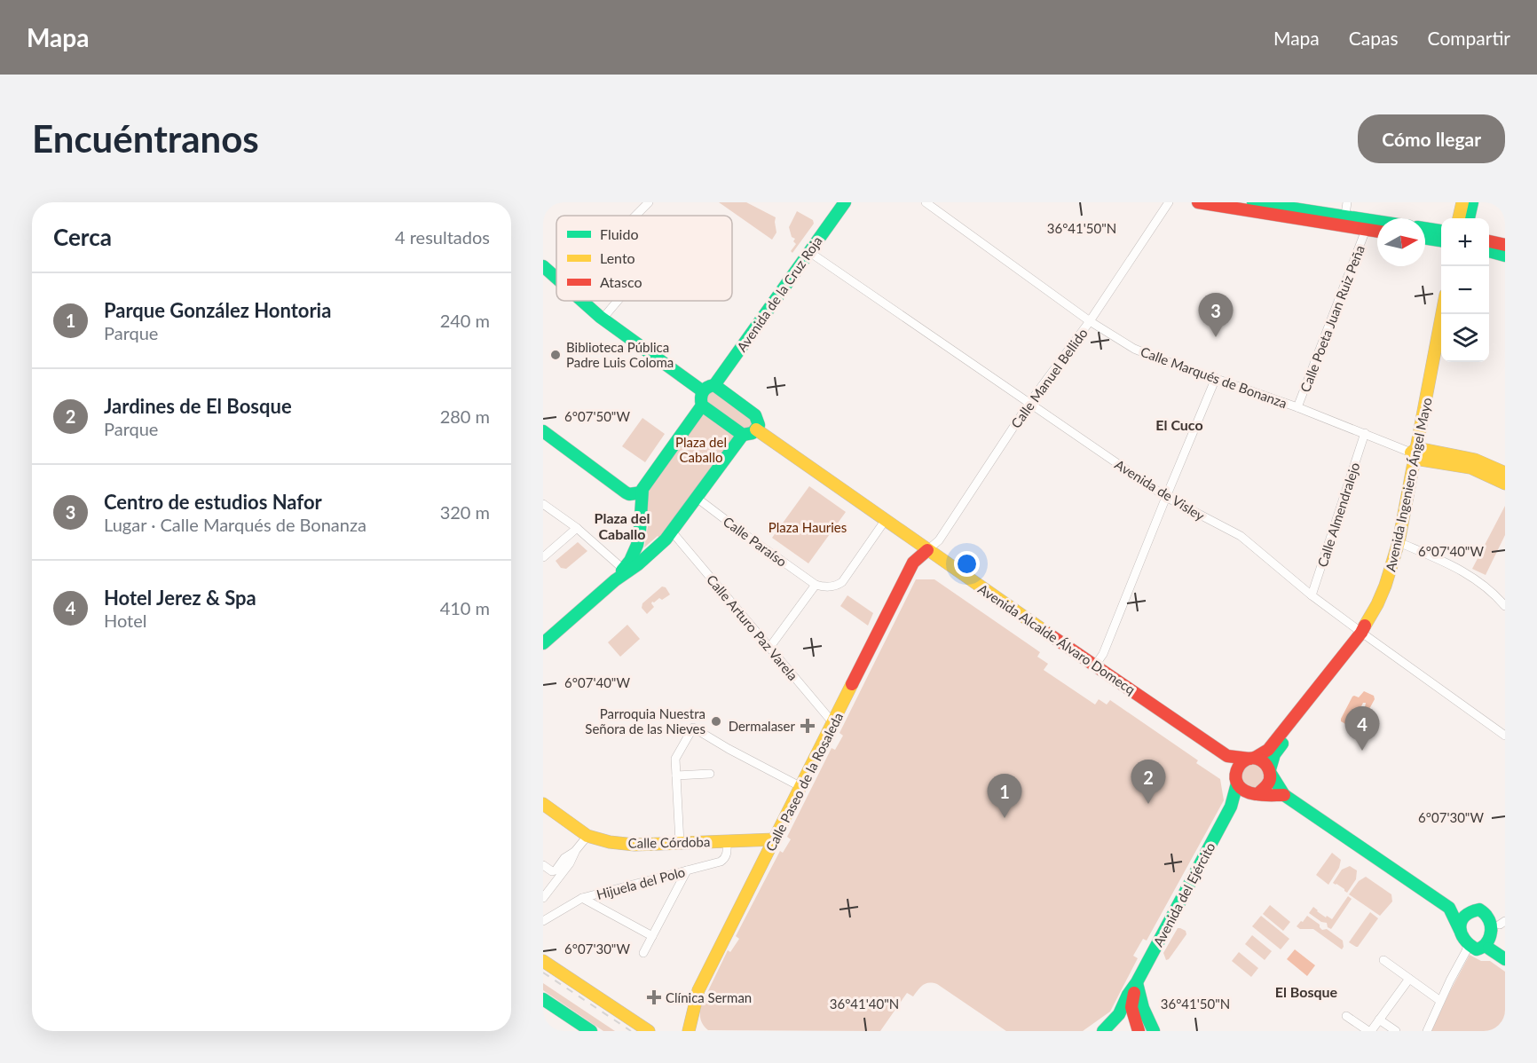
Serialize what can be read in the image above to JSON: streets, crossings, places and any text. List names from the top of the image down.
{
  "streets": {
    "main road": [
      "Avenida de la Cruz Roja",
      "Avenida Ingeniero Ángel Mayo",
      "Avenida Alcalde Álvaro Domecq",
      "Calle Paseo de la Rosaleda",
      "Calle Córdoba",
      "Avenida del Ejército"
    ],
    "street": [
      "Calle Poeta Juan Ruiz Peña",
      "Calle Marqués de Bonanza",
      "Calle Manuel Bellido",
      "Avenida de Visley",
      "Calle Almendralejo",
      "Calle Paraíso",
      "Calle Arturo Paz Varela",
      "Hijuela del Polo"
    ]
  },
  "crossings": [
    ["Avenida de la Cruz Roja", "Avenida de Visley"],
    ["Calle Poeta Juan Ruiz Peña", "Calle Marqués de Bonanza"],
    ["Calle Marqués de Bonanza", "Calle Manuel Bellido"],
    ["Calle Marqués de Bonanza", "Avenida Ingeniero Ángel Mayo"],
    ["Calle Marqués de Bonanza", "Calle Almendralejo"],
    ["Calle Manuel Bellido", "Avenida de Visley"],
    ["Calle Manuel Bellido", "Avenida Alcalde Álvaro Domecq"],
    ["Calle Manuel Bellido", "Calle Paseo de la Rosaleda"],
    ["Avenida Ingeniero Ángel Mayo", "Avenida de Visley"],
    ["Avenida Ingeniero Ángel Mayo", "Avenida Alcalde Álvaro Domecq"],
    ["Avenida Ingeniero Ángel Mayo", "Avenida del Ejército"],
    ["Avenida de Visley", "Calle Almendralejo"],
    ["Calle Arturo Paz Varela", "Calle Paseo de la Rosaleda"],
    ["Avenida Alcalde Álvaro Domecq", "Calle Paseo de la Rosaleda"],
    ["Avenida Alcalde Álvaro Domecq", "Avenida del Ejército"],
    ["Calle Paseo de la Rosaleda", "Calle Córdoba"],
    ["Calle Córdoba", "Hijuela del Polo"]
  ],
  "districts": ["El Cuco", "Plaza del Caballo", "El Bosque"],
  "parks": ["Plaza del Caballo", "Plaza Hauries"],
  "places": {
    "other": ["Biblioteca Pública Padre Luis Coloma", "Parroquia Nuestra Señora de las Nieves"],
    "health": ["Dermalaser", "Clínica Serman"]
  },
  "legend": ["Fluido", "Lento", "Atasco"],
  "north": "right",
  "page": {
    "header": "Mapa",
    "nav": ["Mapa", "Capas", "Compartir"],
    "buttons": "Cómo llegar",
    "title": "Encuéntranos",
    "heading": ["Cerca", "4 resultados"],
    "map_buttons": ["+", "−"],
    "list": [
      {
        "mark": "1",
        "name": "Parque González Hontoria",
        "note": "Parque",
        "value": "240 m"
      },
      {
        "mark": "2",
        "name": "Jardines de El Bosque",
        "note": "Parque",
        "value": "280 m"
      },
      {
        "mark": "3",
        "name": "Centro de estudios Nafor",
        "note": "Lugar · Calle Marqués de Bonanza",
        "value": "320 m"
      },
      {
        "mark": "4",
        "name": "Hotel Jerez & Spa",
        "note": "Hotel",
        "value": "410 m"
      }
    ],
    "pins": [
      "3",
      "4",
      "2",
      "1"
    ]
  },
  "coordinates": [
    "36°41'50\"N",
    "6°07'50\"W",
    "6°07'40\"W",
    "6°07'30\"W",
    "36°41'40\"N"
  ]
}
